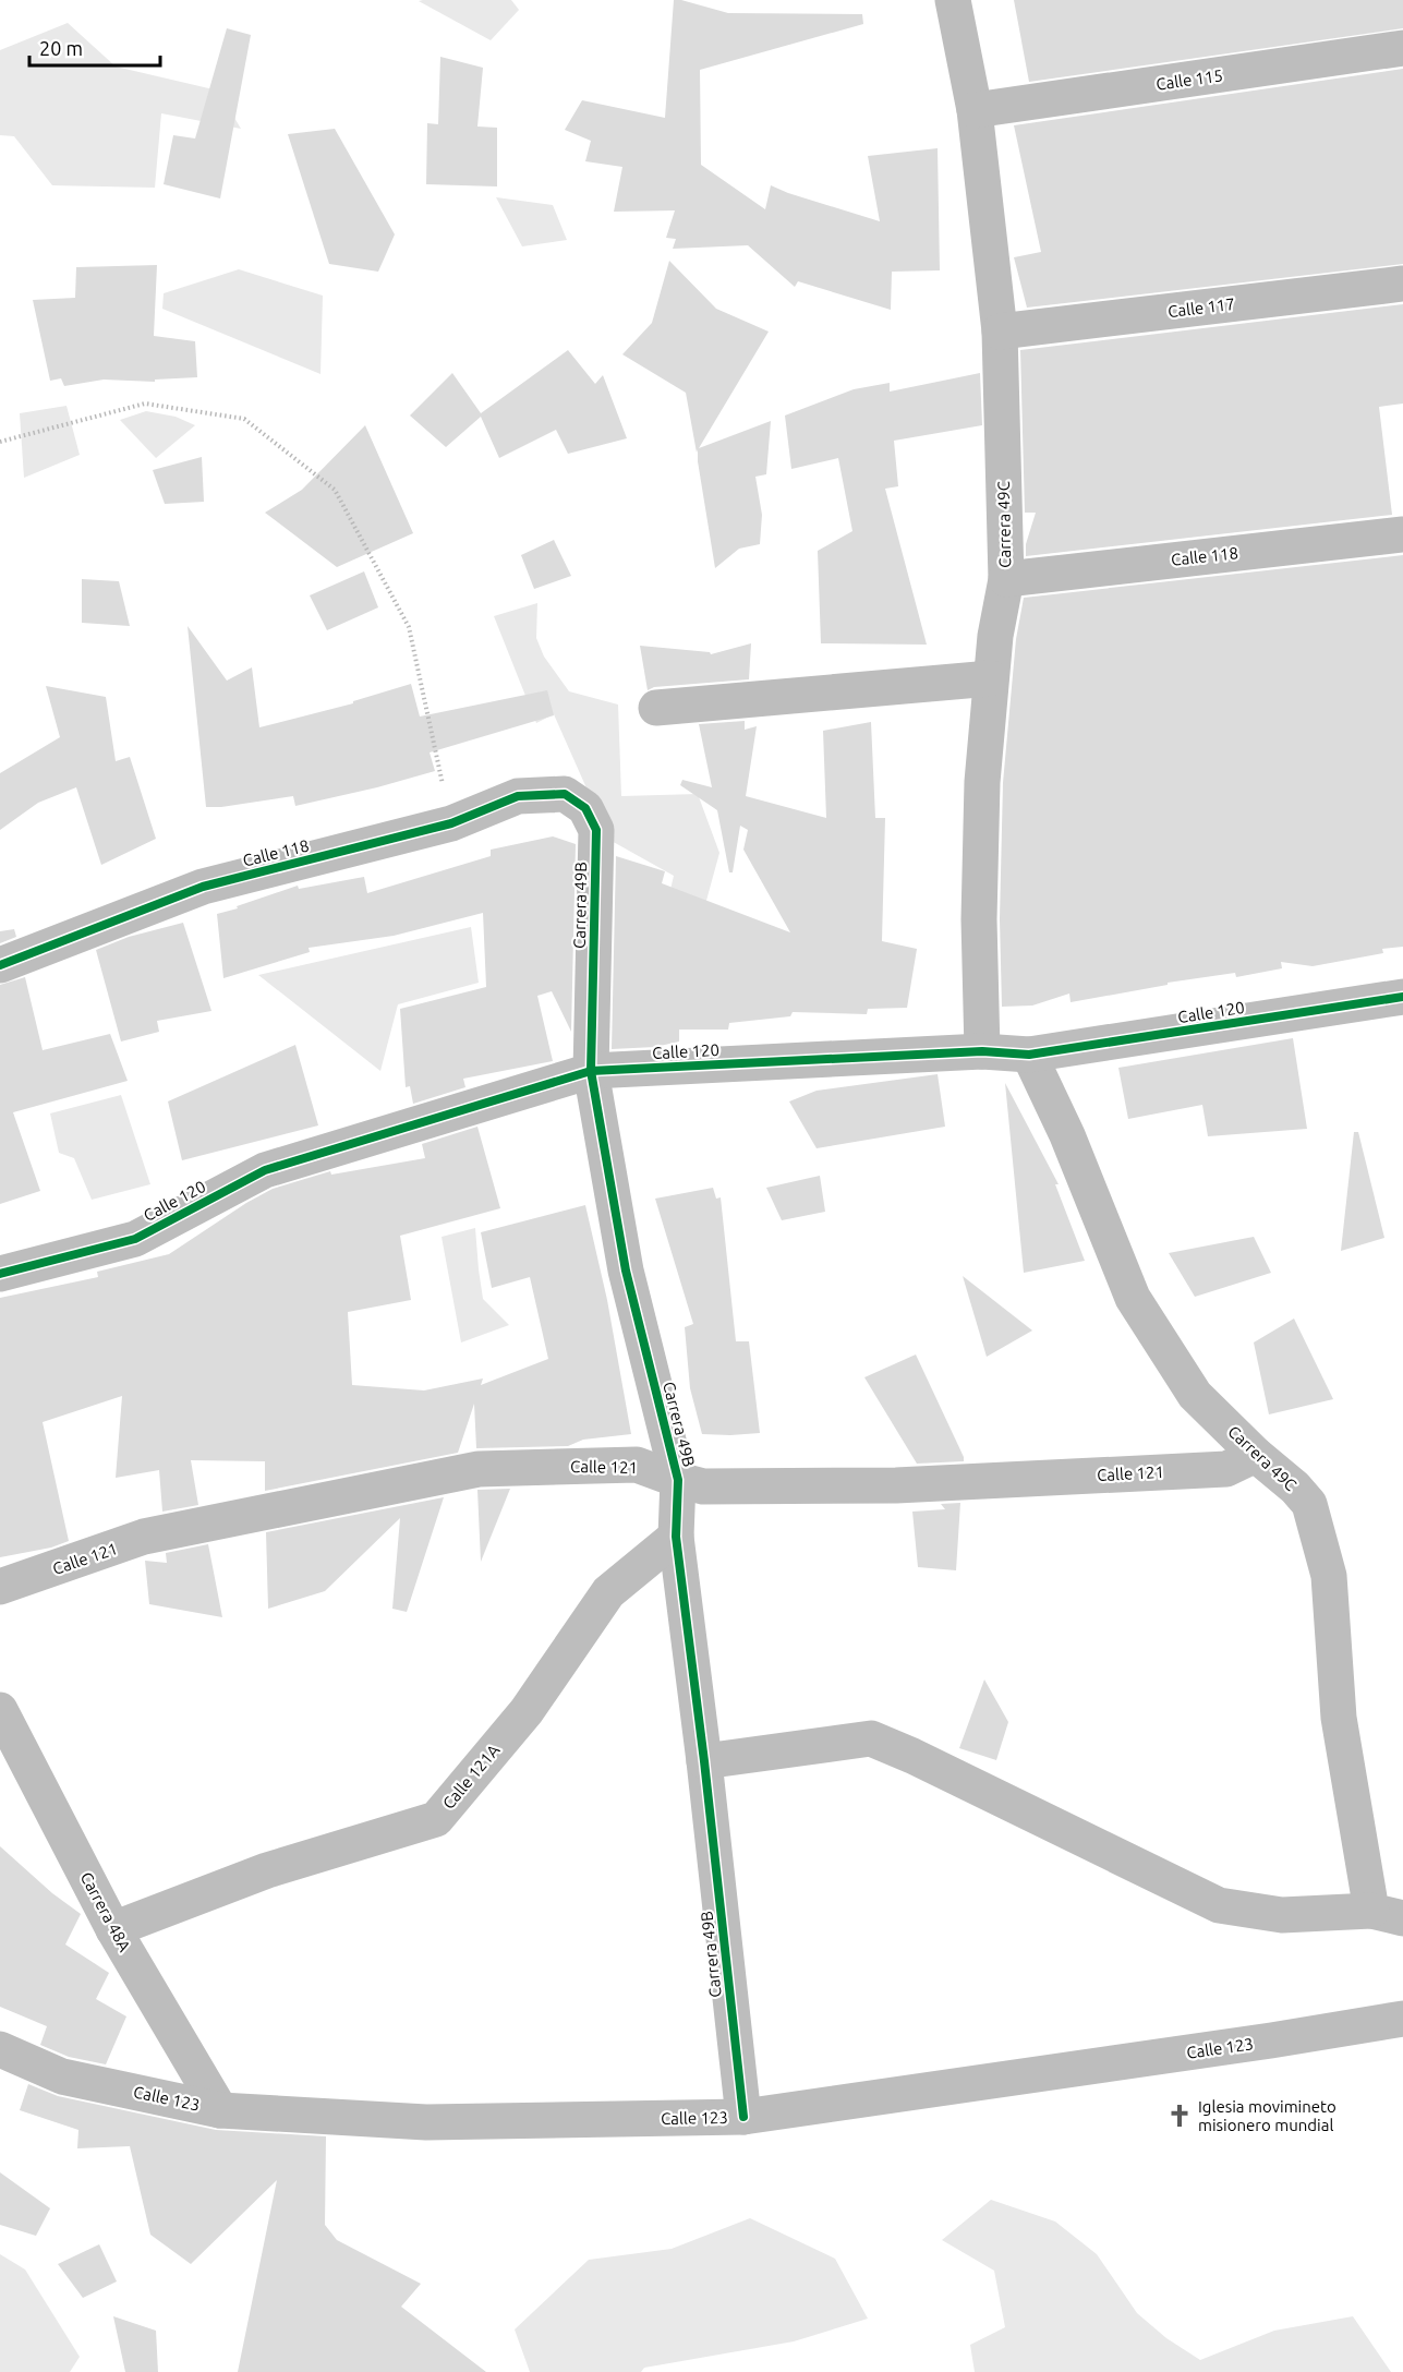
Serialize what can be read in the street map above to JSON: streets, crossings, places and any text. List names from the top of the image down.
{
  "streets": {
    "street": [
      "Calle 115",
      "Calle 117",
      "Carrera 49C",
      "Calle 118",
      "Carrera 49B",
      "Calle 120",
      "Calle 121",
      "Calle 121A",
      "Carrera 48A",
      "Calle 123"
    ]
  },
  "crossings": [
    ["Calle 115", "Carrera 49C"],
    ["Calle 117", "Carrera 49C"],
    ["Carrera 49C", "Calle 118"],
    ["Carrera 49C", "Calle 120"],
    ["Carrera 49C", "Calle 121"],
    ["Calle 118", "Carrera 49B"],
    ["Carrera 49B", "Calle 120"],
    ["Carrera 49B", "Calle 121"],
    ["Carrera 49B", "Calle 121A"],
    ["Carrera 49B", "Calle 123"],
    ["Calle 121A", "Carrera 48A"],
    ["Carrera 48A", "Calle 123"]
  ],
  "places": {
    "church": ["Iglesia movimineto misionero mundial"]
  },
  "scale_bar": "20 m"
}
